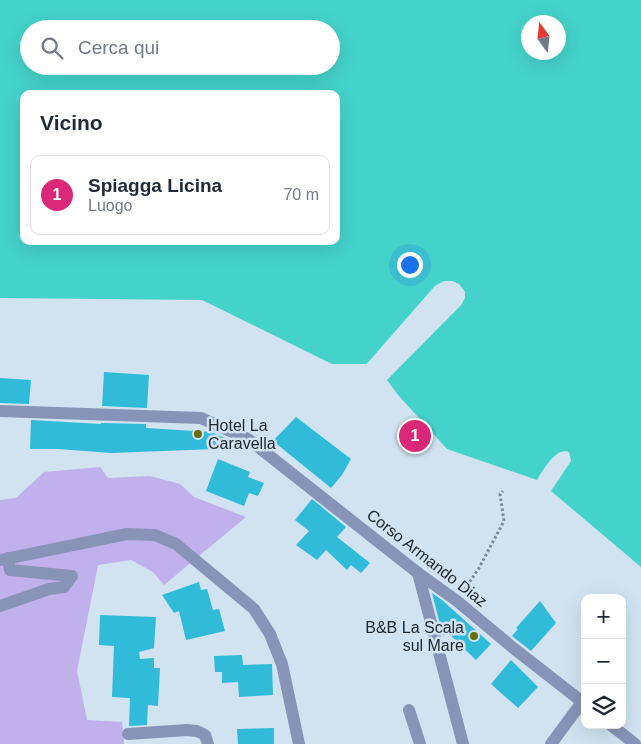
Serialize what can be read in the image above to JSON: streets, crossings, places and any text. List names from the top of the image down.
{
  "streets": {
    "street": ["Corso Armando Diaz"]
  },
  "places": ["Hotel La Caravella", "B&B La Scala sul Mare"],
  "north": "top",
  "page": {
    "search": "Cerca qui",
    "heading": "Vicino",
    "list": [
      {
        "mark": "1",
        "name": "Spiagga Licina",
        "note": "Luogo",
        "value": "70 m"
      }
    ],
    "pins": "1",
    "map_buttons": ["+", "−"]
  }
}
